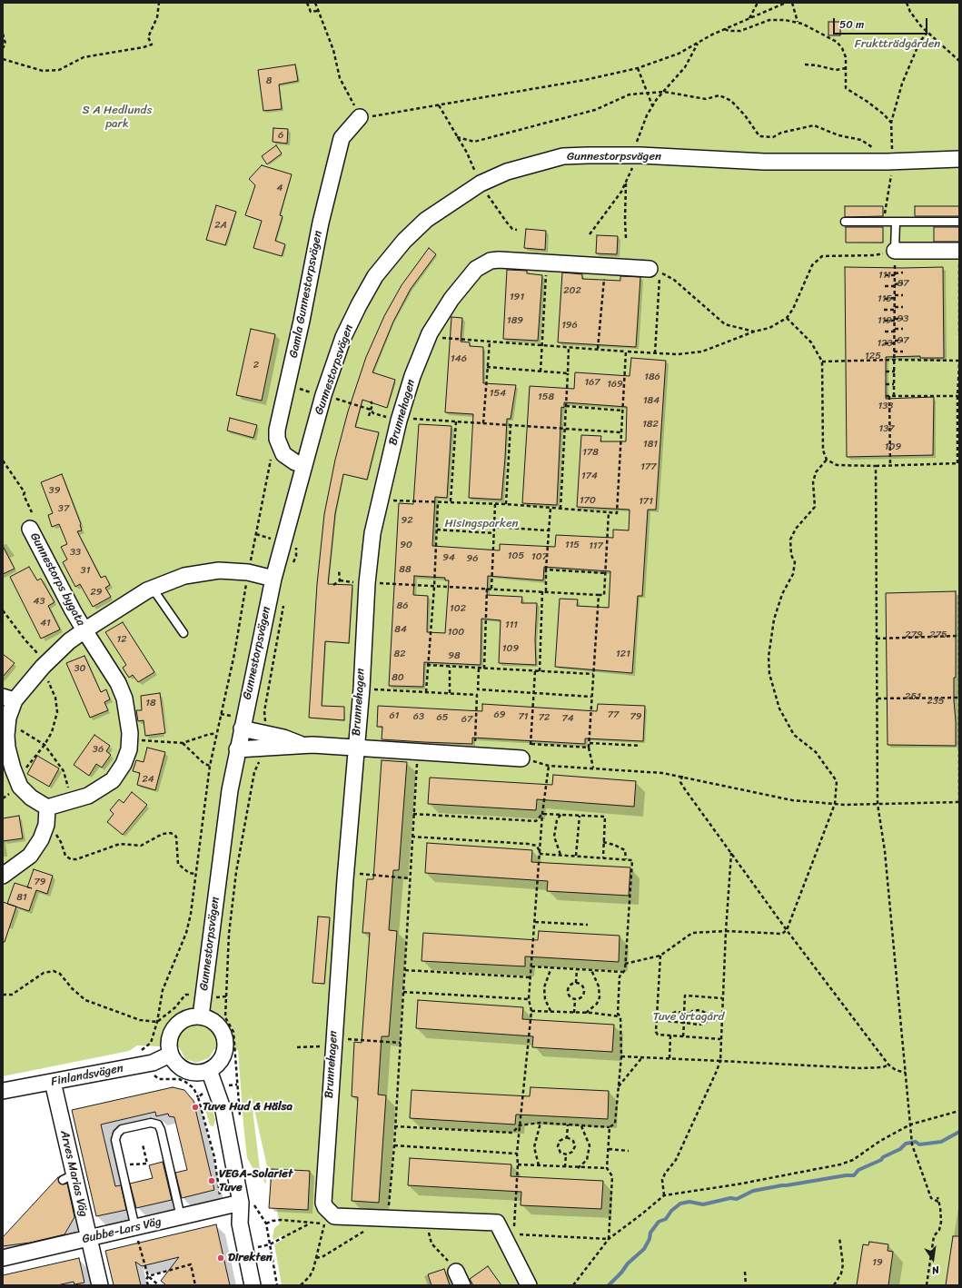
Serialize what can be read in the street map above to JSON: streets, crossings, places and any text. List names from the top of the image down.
{
  "streets": {
    "street": [
      "Gunnestorpsvägen",
      "Gamla Gunnestorpsvägen",
      "Brunnehagen",
      "Gunnestorps bygata",
      "Finlandsvägen",
      "Arves Marias Väg",
      "Gubbe-Lars Väg"
    ]
  },
  "crossings": [
    ["Gunnestorpsvägen", "Brunnehagen"],
    ["Gunnestorpsvägen", "Gunnestorps bygata"],
    ["Gunnestorpsvägen", "Finlandsvägen"],
    ["Finlandsvägen", "Arves Marias Väg"],
    ["Arves Marias Väg", "Gubbe-Lars Väg"]
  ],
  "parks": [
    "Fruktträdgården",
    "S A Hedlunds park",
    "Hisingsparken",
    "Tuve örtagård"
  ],
  "places": ["Tuve Hud & Hälsa", "VEGA-Solariet Tuve", "Direkten"],
  "house_numbers": [
    "8",
    "6",
    "4",
    "2A",
    "111",
    "87",
    "202",
    "191",
    "115",
    "93",
    "189",
    "119",
    "196",
    "97",
    "123",
    "125",
    "146",
    "2",
    "186",
    "167",
    "169",
    "154",
    "158",
    "184",
    "133",
    "182",
    "137",
    "181",
    "109",
    "178",
    "177",
    "174",
    "39",
    "170",
    "171",
    "37",
    "92",
    "90",
    "115",
    "117",
    "33",
    "105",
    "107",
    "94",
    "96",
    "88",
    "31",
    "29",
    "43",
    "86",
    "102",
    "41",
    "111",
    "84",
    "100",
    "279",
    "275",
    "12",
    "109",
    "82",
    "121",
    "98",
    "30",
    "80",
    "251",
    "235",
    "18",
    "69",
    "77",
    "61",
    "63",
    "71",
    "79",
    "65",
    "72",
    "74",
    "67",
    "36",
    "24",
    "79",
    "81",
    "19"
  ],
  "scale_bar": "50 m",
  "north": "bottom"
}
